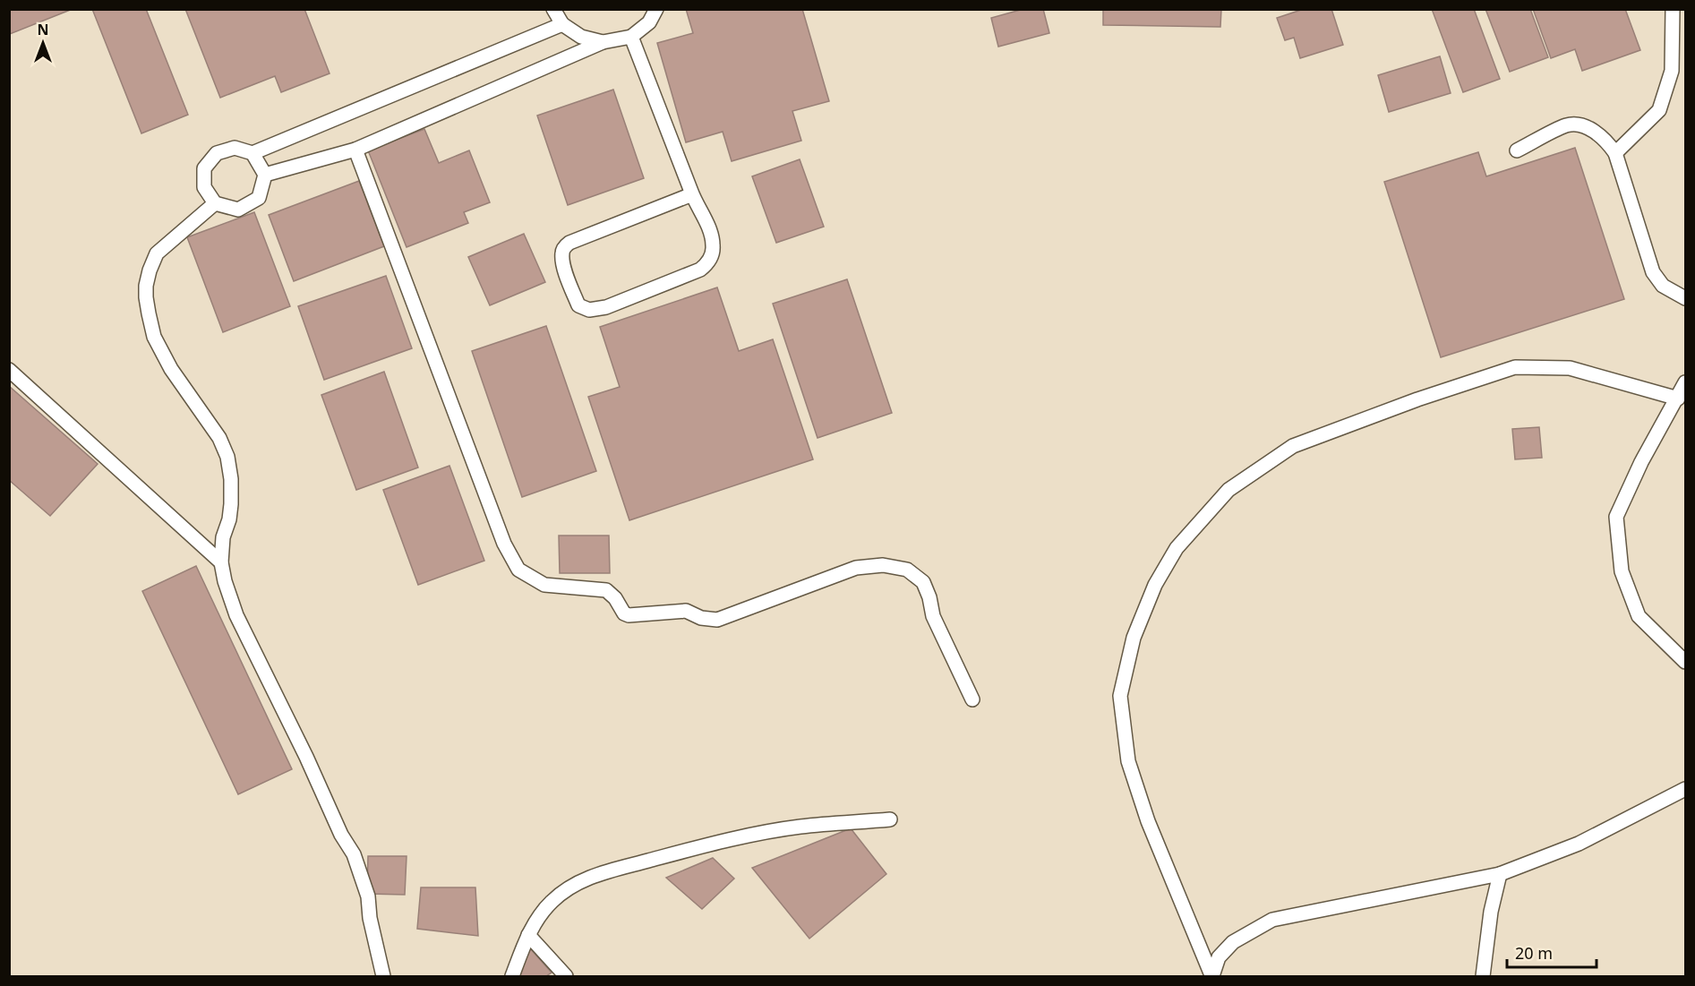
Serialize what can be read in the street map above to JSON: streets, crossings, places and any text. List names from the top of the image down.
{
  "scale_bar": "20 m",
  "north": "top"
}
